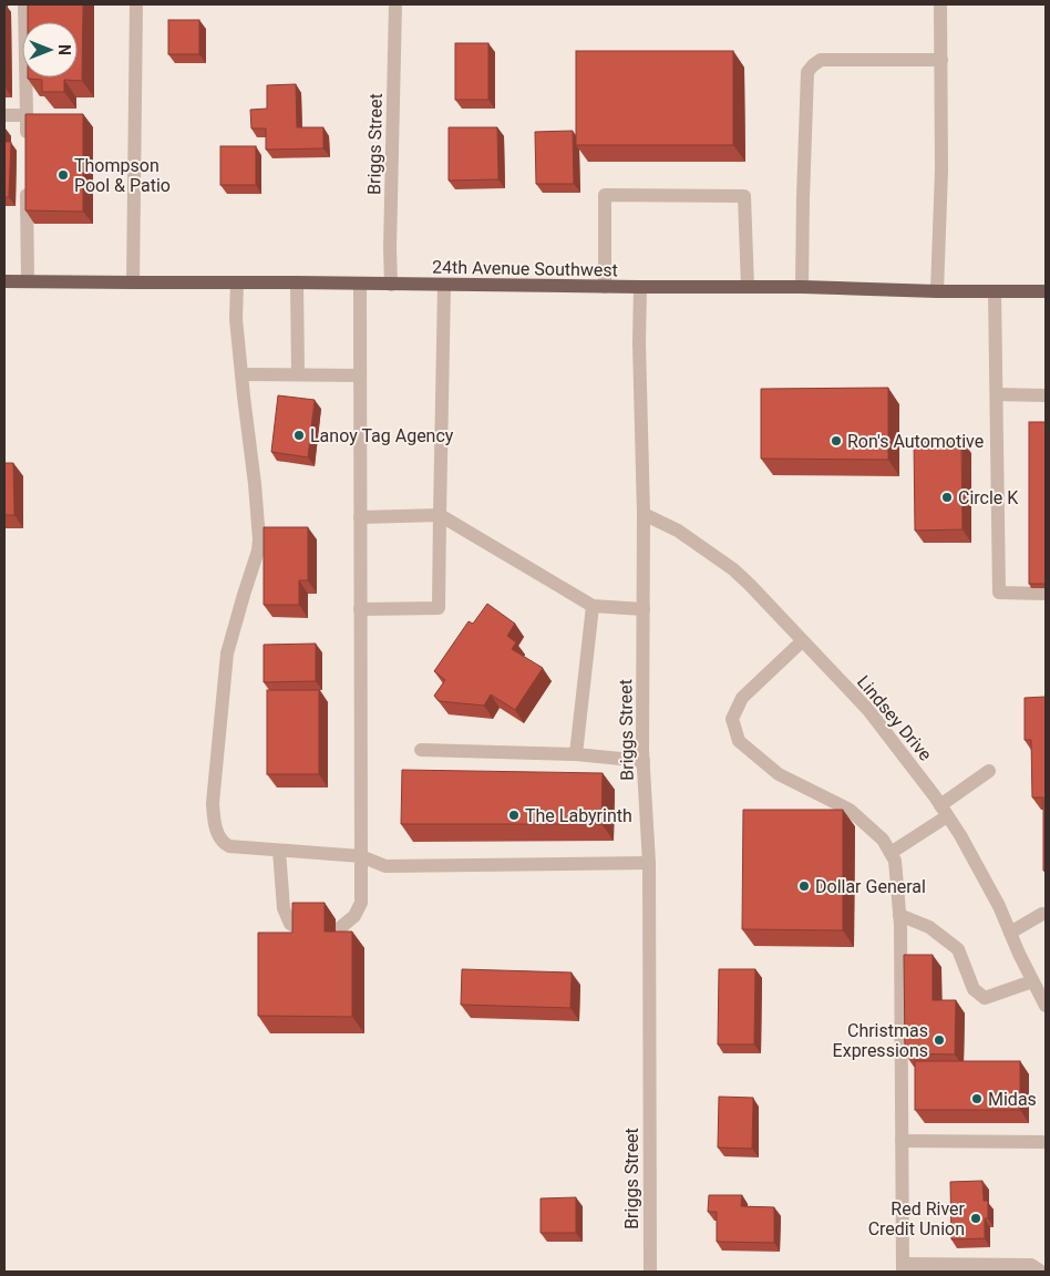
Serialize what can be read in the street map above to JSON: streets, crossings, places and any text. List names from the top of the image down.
{
  "streets": {
    "main road": ["24th Avenue Southwest"],
    "street": ["Briggs Street", "Lindsey Drive"]
  },
  "crossings": [
    ["Briggs Street", "24th Avenue Southwest"],
    ["Briggs Street", "Lindsey Drive"]
  ],
  "places": [
    "Thompson Pool & Patio",
    "Lanoy Tag Agency",
    "Ron's Automotive",
    "Circle K",
    "The Labyrinth",
    "Dollar General",
    "Christmas Expressions",
    "Midas",
    "Red River Credit Union"
  ],
  "north": "right"
}
